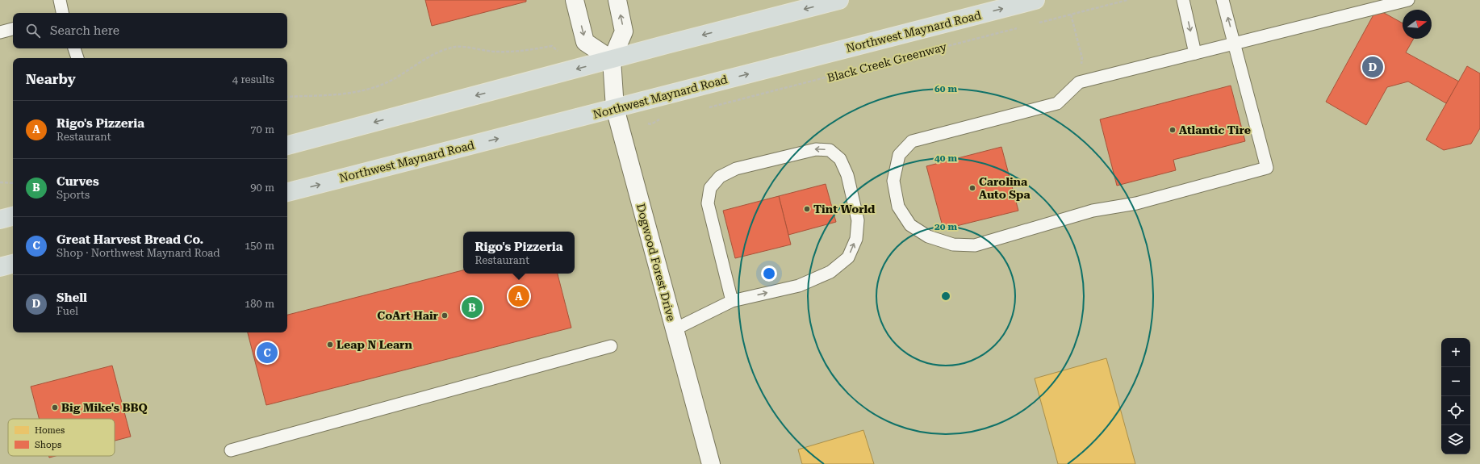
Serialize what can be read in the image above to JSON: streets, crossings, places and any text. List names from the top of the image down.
{
  "streets": {
    "main road": ["Northwest Maynard Road"],
    "street": ["Dogwood Forest Drive"],
    "path": ["Black Creek Greenway"]
  },
  "crossings": [
    ["Northwest Maynard Road", "Dogwood Forest Drive"]
  ],
  "places": [
    "Atlantic Tire",
    "Carolina Auto Spa",
    "Tint World",
    "CoArt Hair",
    "Leap N Learn",
    "Big Mike's BBQ"
  ],
  "legend": ["Homes", "Shops"],
  "north": "right",
  "page": {
    "search": "Search here",
    "pins": [
      "D",
      "A",
      "B",
      "C"
    ],
    "heading": ["Nearby", "4 results"],
    "list": [
      {
        "mark": "A",
        "name": "Rigo's Pizzeria",
        "note": "Restaurant",
        "value": "70 m"
      },
      {
        "mark": "B",
        "name": "Curves",
        "note": "Sports",
        "value": "90 m"
      },
      {
        "mark": "C",
        "name": "Great Harvest Bread Co.",
        "note": "Shop · Northwest Maynard Road",
        "value": "150 m"
      },
      {
        "mark": "D",
        "name": "Shell",
        "note": "Fuel",
        "value": "180 m"
      }
    ],
    "popup": ["Rigo's Pizzeria", "Restaurant"],
    "map_buttons": ["+", "−"]
  },
  "rings": ["60 m", "40 m", "20 m"]
}
